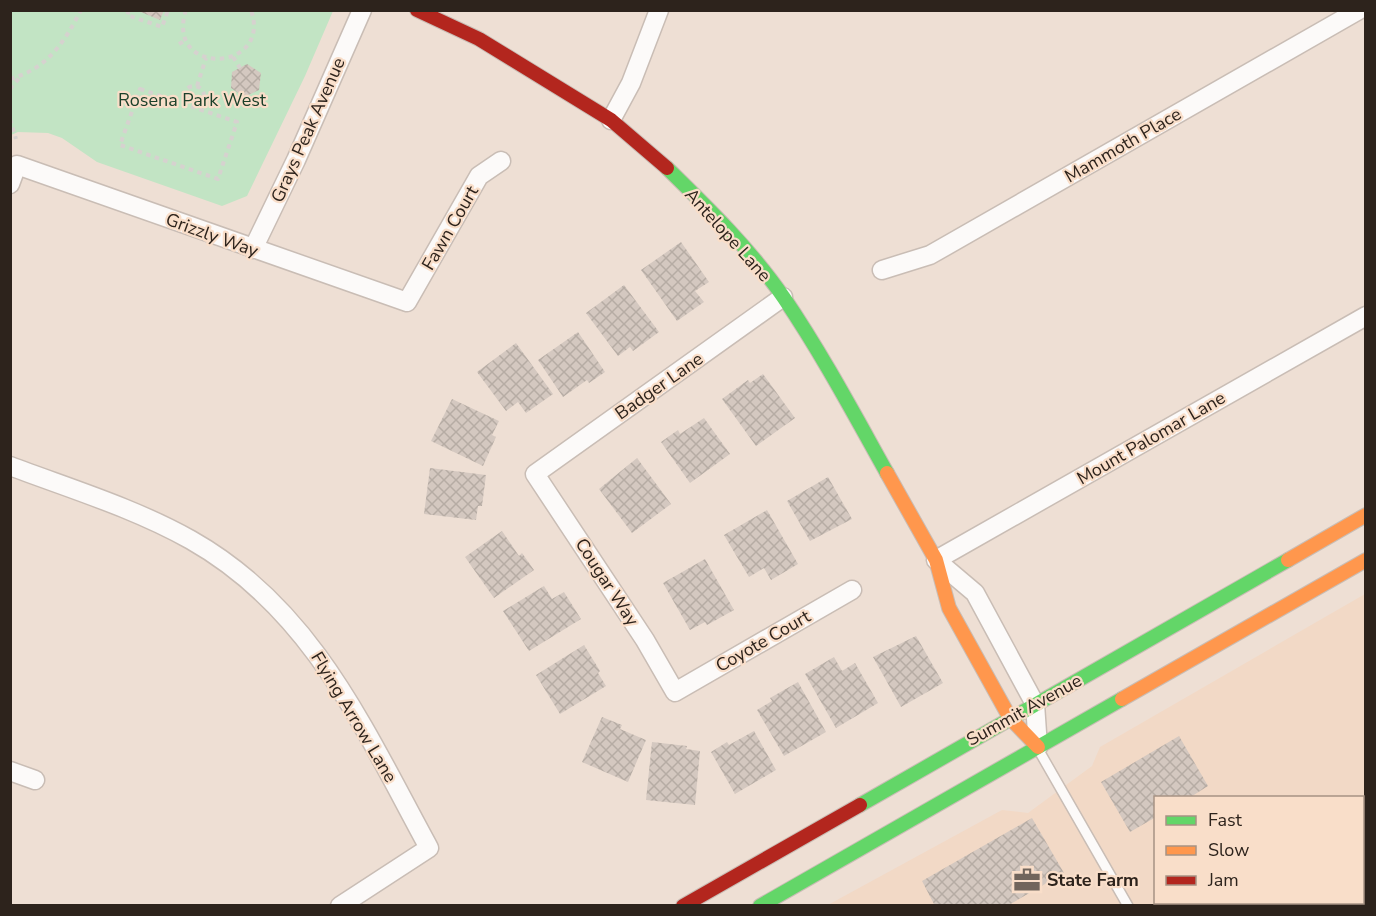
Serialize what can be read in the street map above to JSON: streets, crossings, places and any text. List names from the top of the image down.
{
  "streets": {
    "street": [
      "Grays Peak Avenue",
      "Mammoth Place",
      "Fawn Court",
      "Grizzly Way",
      "Antelope Lane",
      "Badger Lane",
      "Mount Palomar Lane",
      "Cougar Way",
      "Coyote Court",
      "Summit Avenue",
      "Flying Arrow Lane"
    ]
  },
  "crossings": [
    ["Grays Peak Avenue", "Grizzly Way"],
    ["Fawn Court", "Grizzly Way"],
    ["Antelope Lane", "Badger Lane"],
    ["Antelope Lane", "Mount Palomar Lane"],
    ["Antelope Lane", "Summit Avenue"],
    ["Badger Lane", "Cougar Way"],
    ["Cougar Way", "Coyote Court"]
  ],
  "parks": ["Rosena Park West"],
  "places": {
    "office": ["State Farm"]
  },
  "legend": ["Fast", "Slow", "Jam"]
}
